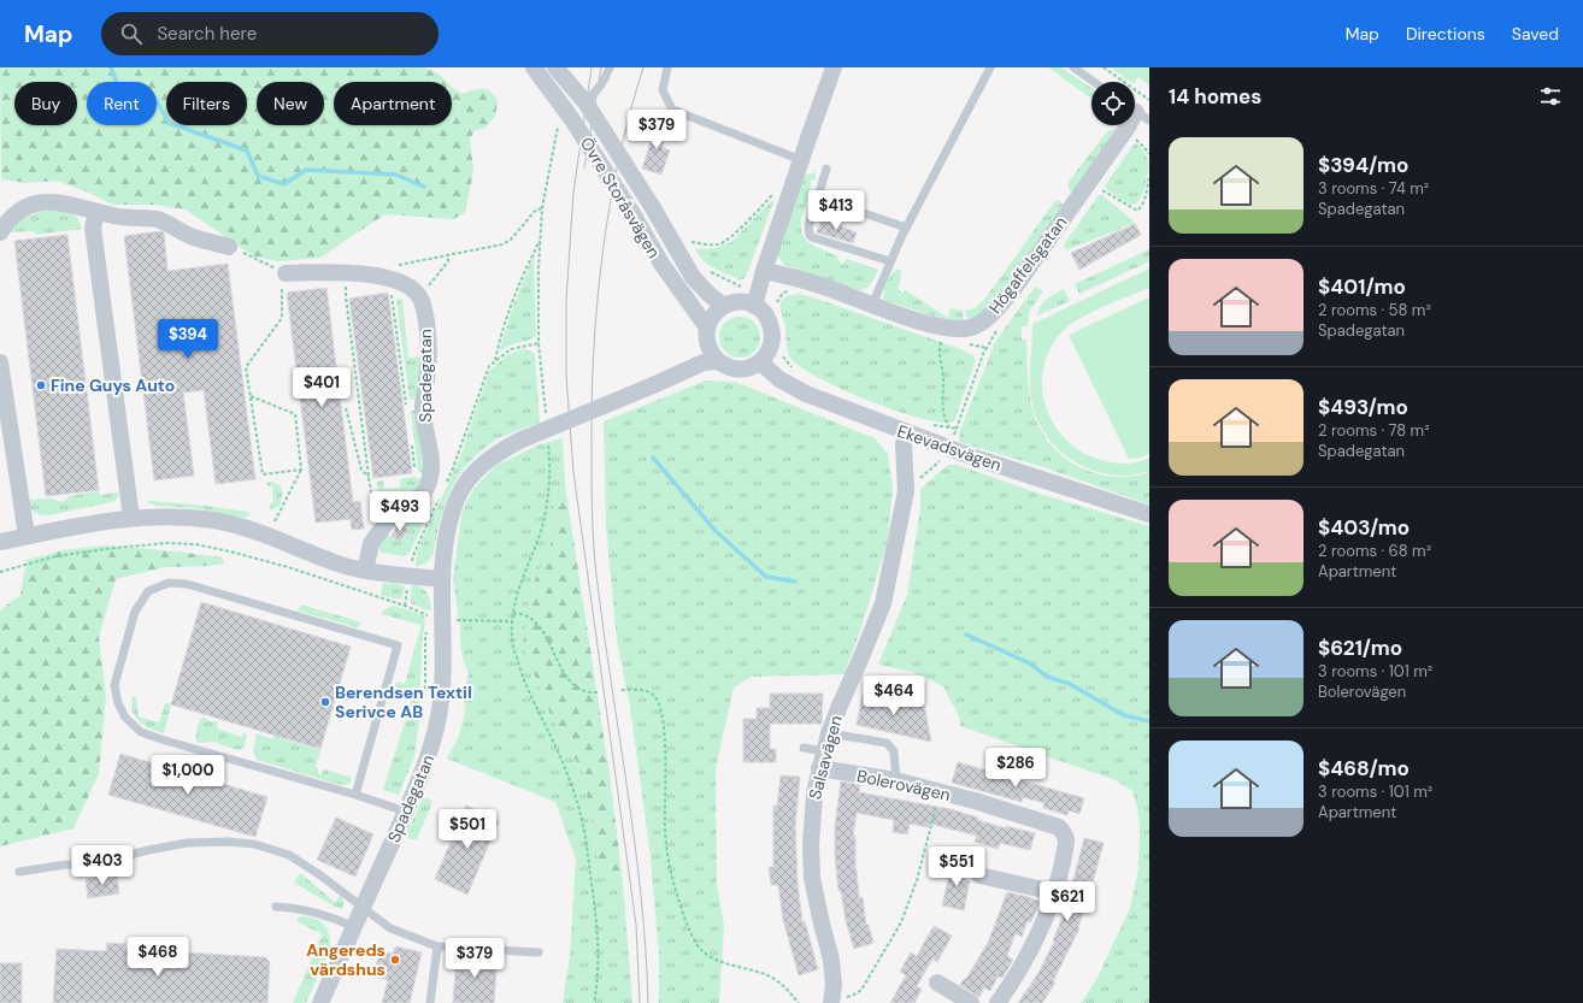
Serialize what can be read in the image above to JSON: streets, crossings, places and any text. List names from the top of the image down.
{
  "streets": {
    "street": [
      "Övre Storåsvägen",
      "Högaffelsgatan",
      "Spadegatan",
      "Ekevadsvägen",
      "Salsavägen",
      "Bolerovägen"
    ]
  },
  "crossings": [
    ["Övre Storåsvägen", "Spadegatan"],
    ["Övre Storåsvägen", "Ekevadsvägen"],
    ["Spadegatan", "Ekevadsvägen"],
    ["Ekevadsvägen", "Salsavägen"],
    ["Salsavägen", "Bolerovägen"]
  ],
  "places": ["Fine Guys Auto", "Berendsen Textil Serivce AB", "Angereds värdshus"],
  "page": {
    "header": "Map",
    "search": "Search here",
    "nav": ["Map", "Directions", "Saved"],
    "heading": "14 homes",
    "chip": [
      "Buy",
      "Rent",
      "Filters",
      "New",
      "Apartment"
    ],
    "price": [
      "$379",
      "$413",
      "$394",
      "$401",
      "$493",
      "$464",
      "$286",
      "$1,000",
      "$501",
      "$403",
      "$551",
      "$621",
      "$468",
      "$379"
    ],
    "list": [
      {
        "name": "$394/mo",
        "note": "3 rooms · 74 m² · Spadegatan"
      },
      {
        "name": "$401/mo",
        "note": "2 rooms · 58 m² · Spadegatan"
      },
      {
        "name": "$493/mo",
        "note": "2 rooms · 78 m² · Spadegatan"
      },
      {
        "name": "$403/mo",
        "note": "2 rooms · 68 m² · Apartment"
      },
      {
        "name": "$621/mo",
        "note": "3 rooms · 101 m² · Bolerovägen"
      },
      {
        "name": "$468/mo",
        "note": "3 rooms · 101 m² · Apartment"
      }
    ]
  }
}
